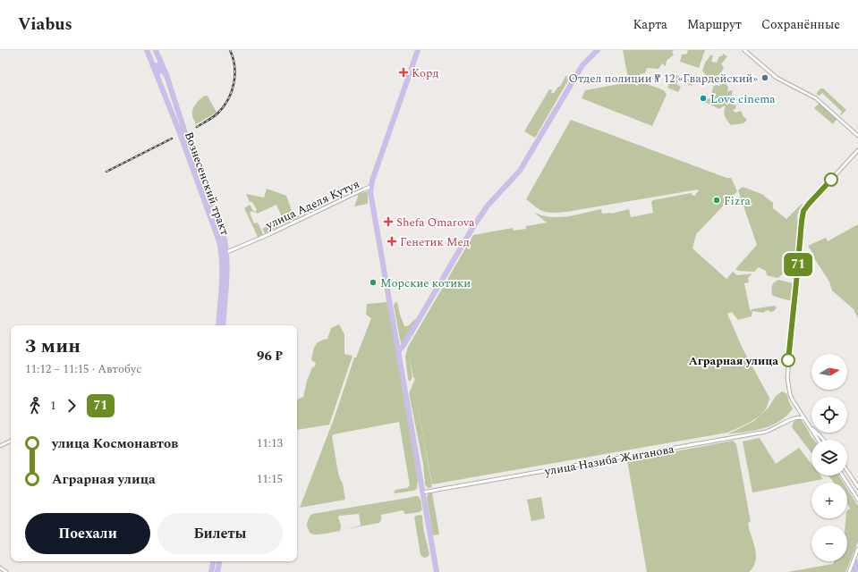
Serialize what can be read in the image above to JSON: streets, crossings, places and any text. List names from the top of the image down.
{
  "streets": {
    "main road": ["Вознесенский тракт", "улица Аделя Кутуя"],
    "street": ["улица Назиба Жиганова"]
  },
  "crossings": [
    ["Вознесенский тракт", "улица Аделя Кутуя"]
  ],
  "places": {
    "health": ["Корд", "Shefa Omarova", "Генетик Мед"],
    "other": [
      "Отдел полиции № 12 «Гвардейский»",
      "Love cinema",
      "Fizra",
      "Морские котики",
      "Аграрная улица"
    ]
  },
  "lines": ["bus line 71"],
  "north": "right",
  "page": {
    "header": "Viabus",
    "nav": ["Карта", "Маршрут", "Сохранённые"],
    "on_map": "71",
    "heading": ["3 мин", "11:12 – 11:15 · Автобус", "96 ₽"],
    "map_buttons": ["+", "−"],
    "legs": ["1", "71"],
    "list": [
      {
        "name": "улица Космонавтов",
        "value": "11:13"
      },
      {
        "name": "Аграрная улица",
        "value": "11:15"
      }
    ],
    "buttons": ["Поехали", "Билеты"]
  }
}
